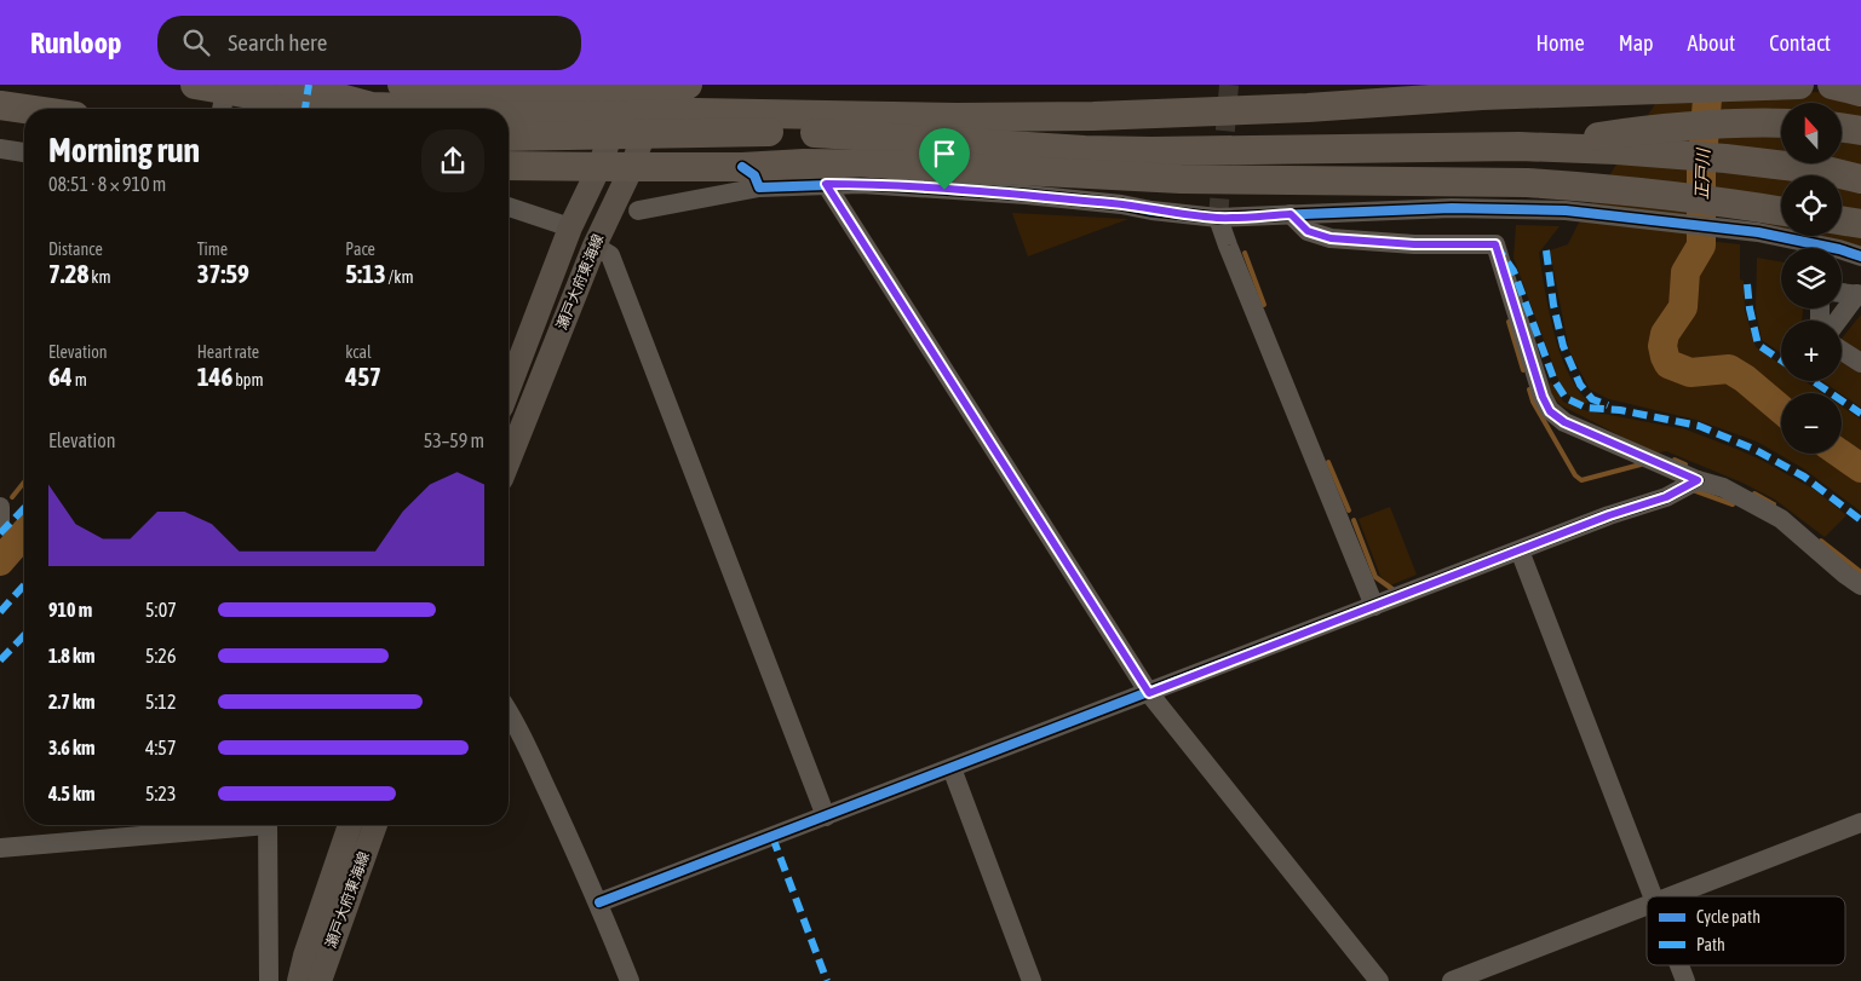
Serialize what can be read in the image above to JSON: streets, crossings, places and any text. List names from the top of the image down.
{
  "streets": {
    "main road": ["瀬戸大府東海線"]
  },
  "water": ["正戸川"],
  "legend": ["Cycle path", "Path"],
  "north": "top",
  "page": {
    "header": "Runloop",
    "search": "Search here",
    "nav": [
      "Home",
      "Map",
      "About",
      "Contact"
    ],
    "map_buttons": ["+", "−"],
    "heading": ["Morning run", "08:51 · 8 × 910 m"],
    "stats": [
      ["Distance", "7.28 km"],
      ["Time", "37:59"],
      ["Pace", "5:13 /km"],
      ["Elevation", "64 m"],
      ["Heart rate", "146 bpm"],
      ["kcal", "457"]
    ],
    "chart": ["Elevation", "53–59 m"],
    "list": [
      {
        "name": "910 m",
        "note": "5:07"
      },
      {
        "name": "1.8 km",
        "note": "5:26"
      },
      {
        "name": "2.7 km",
        "note": "5:12"
      },
      {
        "name": "3.6 km",
        "note": "4:57"
      },
      {
        "name": "4.5 km",
        "note": "5:23"
      }
    ]
  }
}
